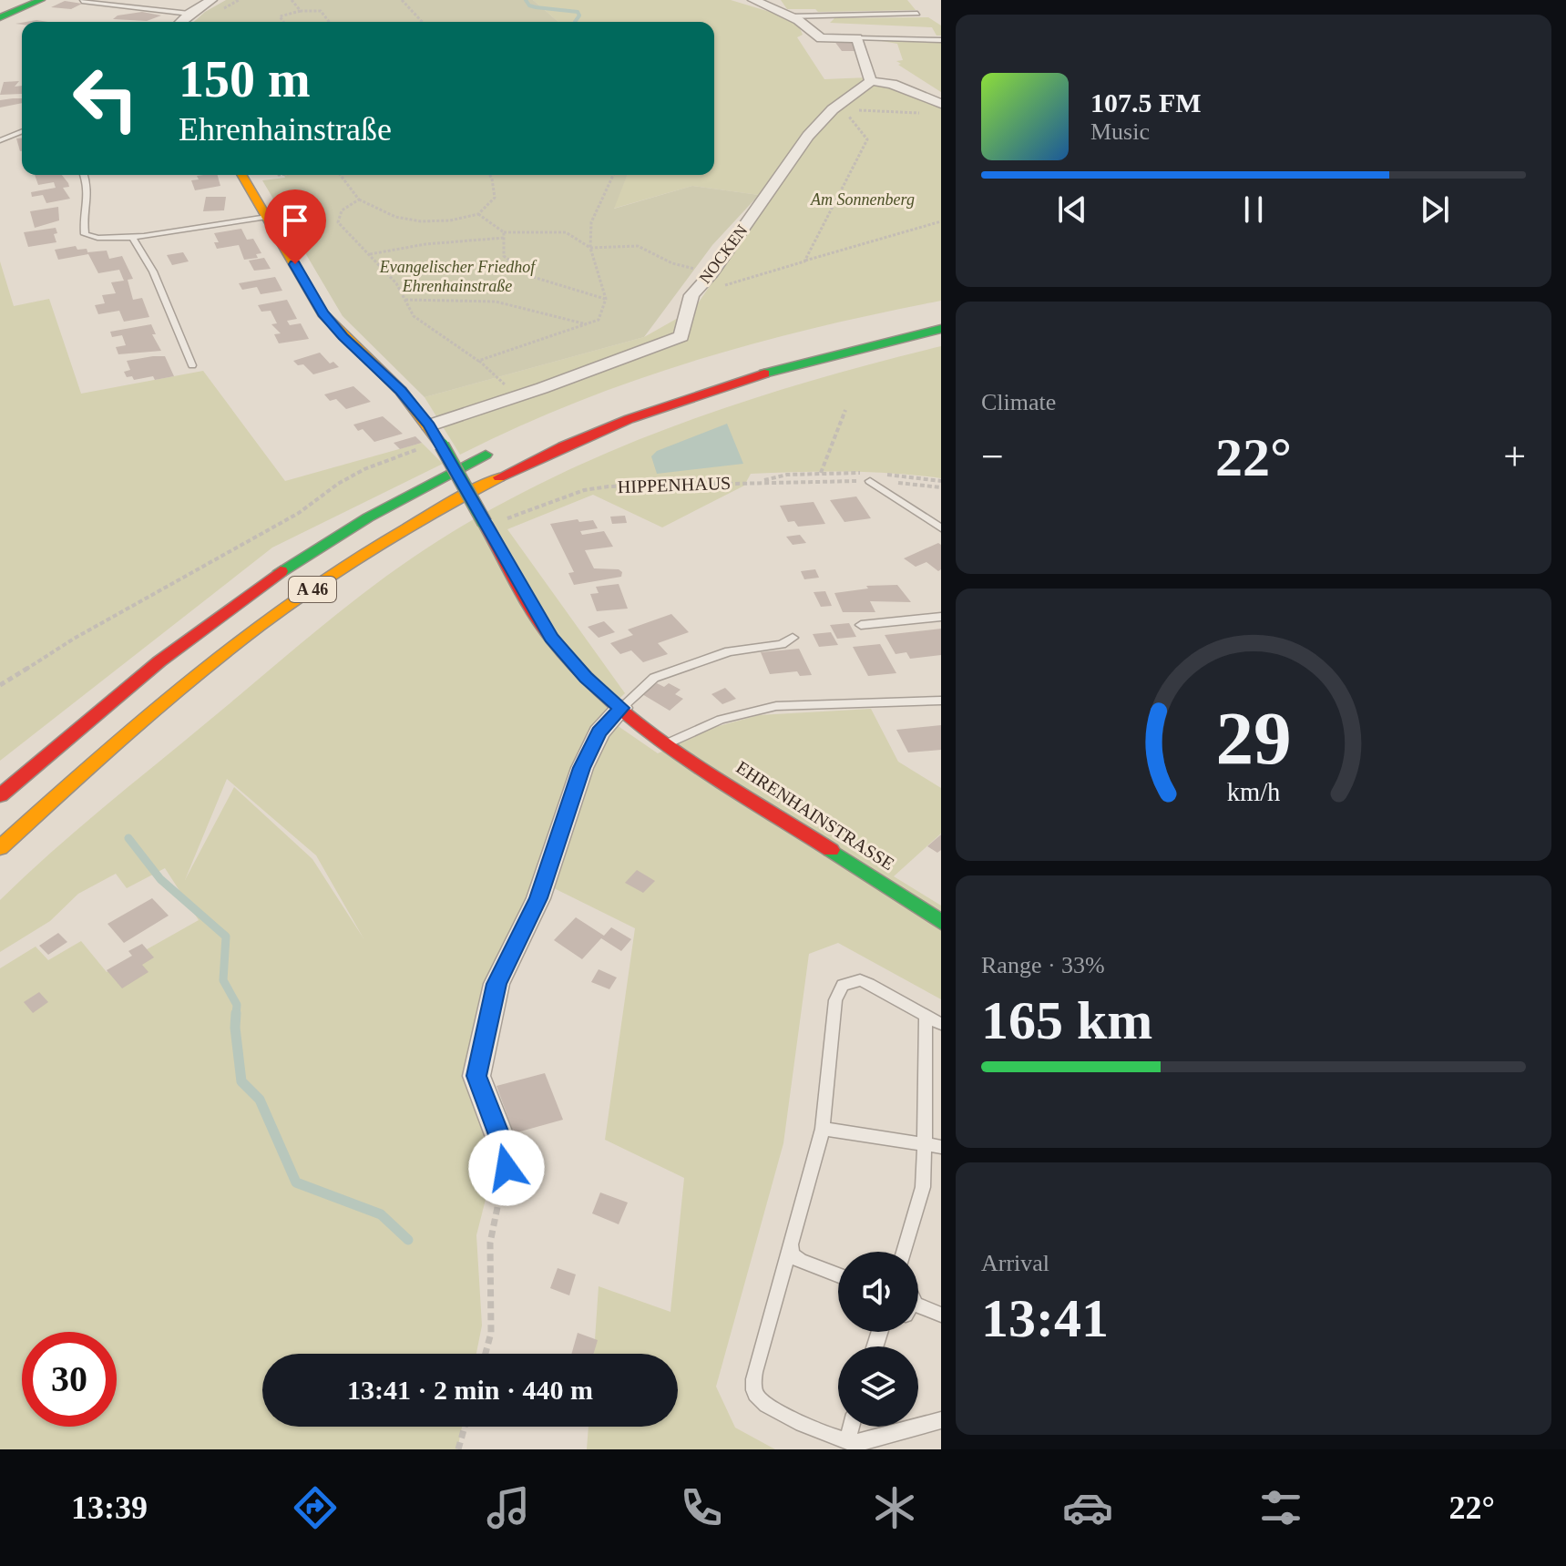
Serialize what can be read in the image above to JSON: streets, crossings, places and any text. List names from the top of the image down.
{
  "streets": {
    "main road": ["A 46", "EHRENHAINSTRASSE"],
    "street": ["NOCKEN"],
    "path": ["HIPPENHAUS"]
  },
  "crossings": [
    ["NOCKEN", "EHRENHAINSTRASSE"],
    ["HIPPENHAUS", "EHRENHAINSTRASSE"]
  ],
  "parks": ["Am Sonnenberg", "Evangelischer Friedhof Ehrenhainstraße"],
  "page": {
    "turn": ["150 m", "Ehrenhainstraße"],
    "song": ["107.5 FM", "Music"],
    "tile": [
      "Climate",
      ["Range · 33%", "165 km"],
      ["Arrival", "13:41"]
    ],
    "heat": ["−", "22°", "+"],
    "limit": "30",
    "trip": "13:41 · 2 min · 440 m",
    "tabs": ["13:39", "22°"],
    "gauge": ["29", "km/h"]
  }
}
